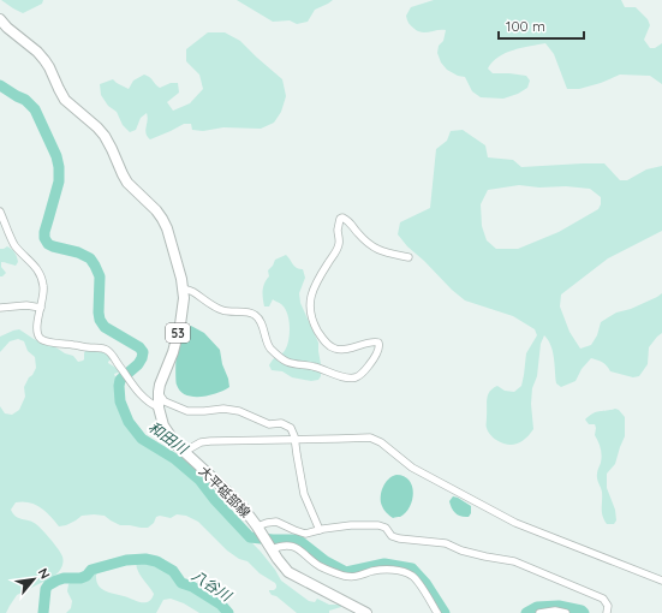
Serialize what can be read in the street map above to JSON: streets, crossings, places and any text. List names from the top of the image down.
{
  "streets": {
    "main road": ["53", "大平砥部線"]
  },
  "water": ["和田川", "八谷川"],
  "scale_bar": "100 m",
  "north": "top right"
}
